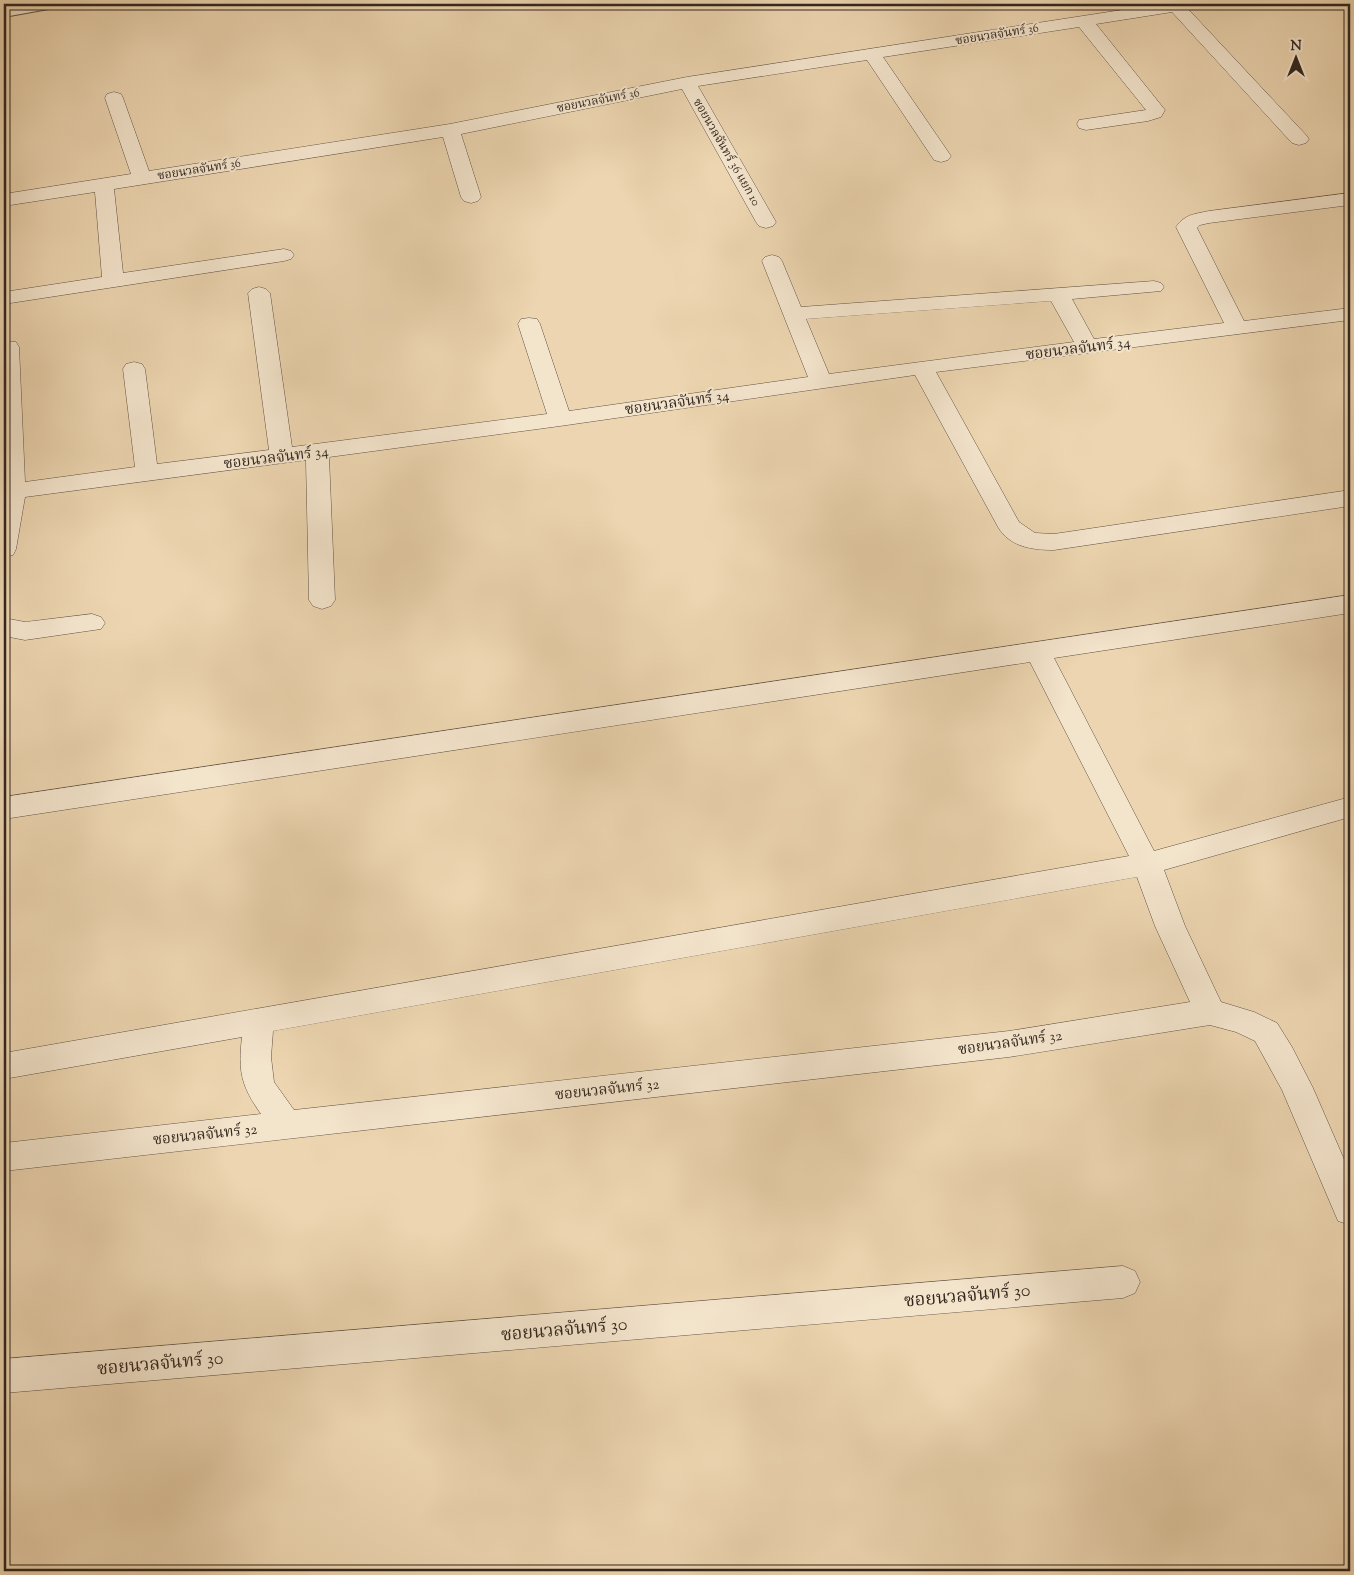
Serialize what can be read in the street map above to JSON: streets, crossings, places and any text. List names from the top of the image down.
{
  "streets": {
    "street": [
      "ซอยนวลจันทร์ 36",
      "ซอยนวลจันทร์ 36 แยก 10",
      "ซอยนวลจันทร์ 34",
      "ซอยนวลจันทร์ 32",
      "ซอยนวลจันทร์ 30"
    ]
  },
  "crossings": [
    ["ซอยนวลจันทร์ 36", "ซอยนวลจันทร์ 36 แยก 10"]
  ],
  "north": "top"
}
